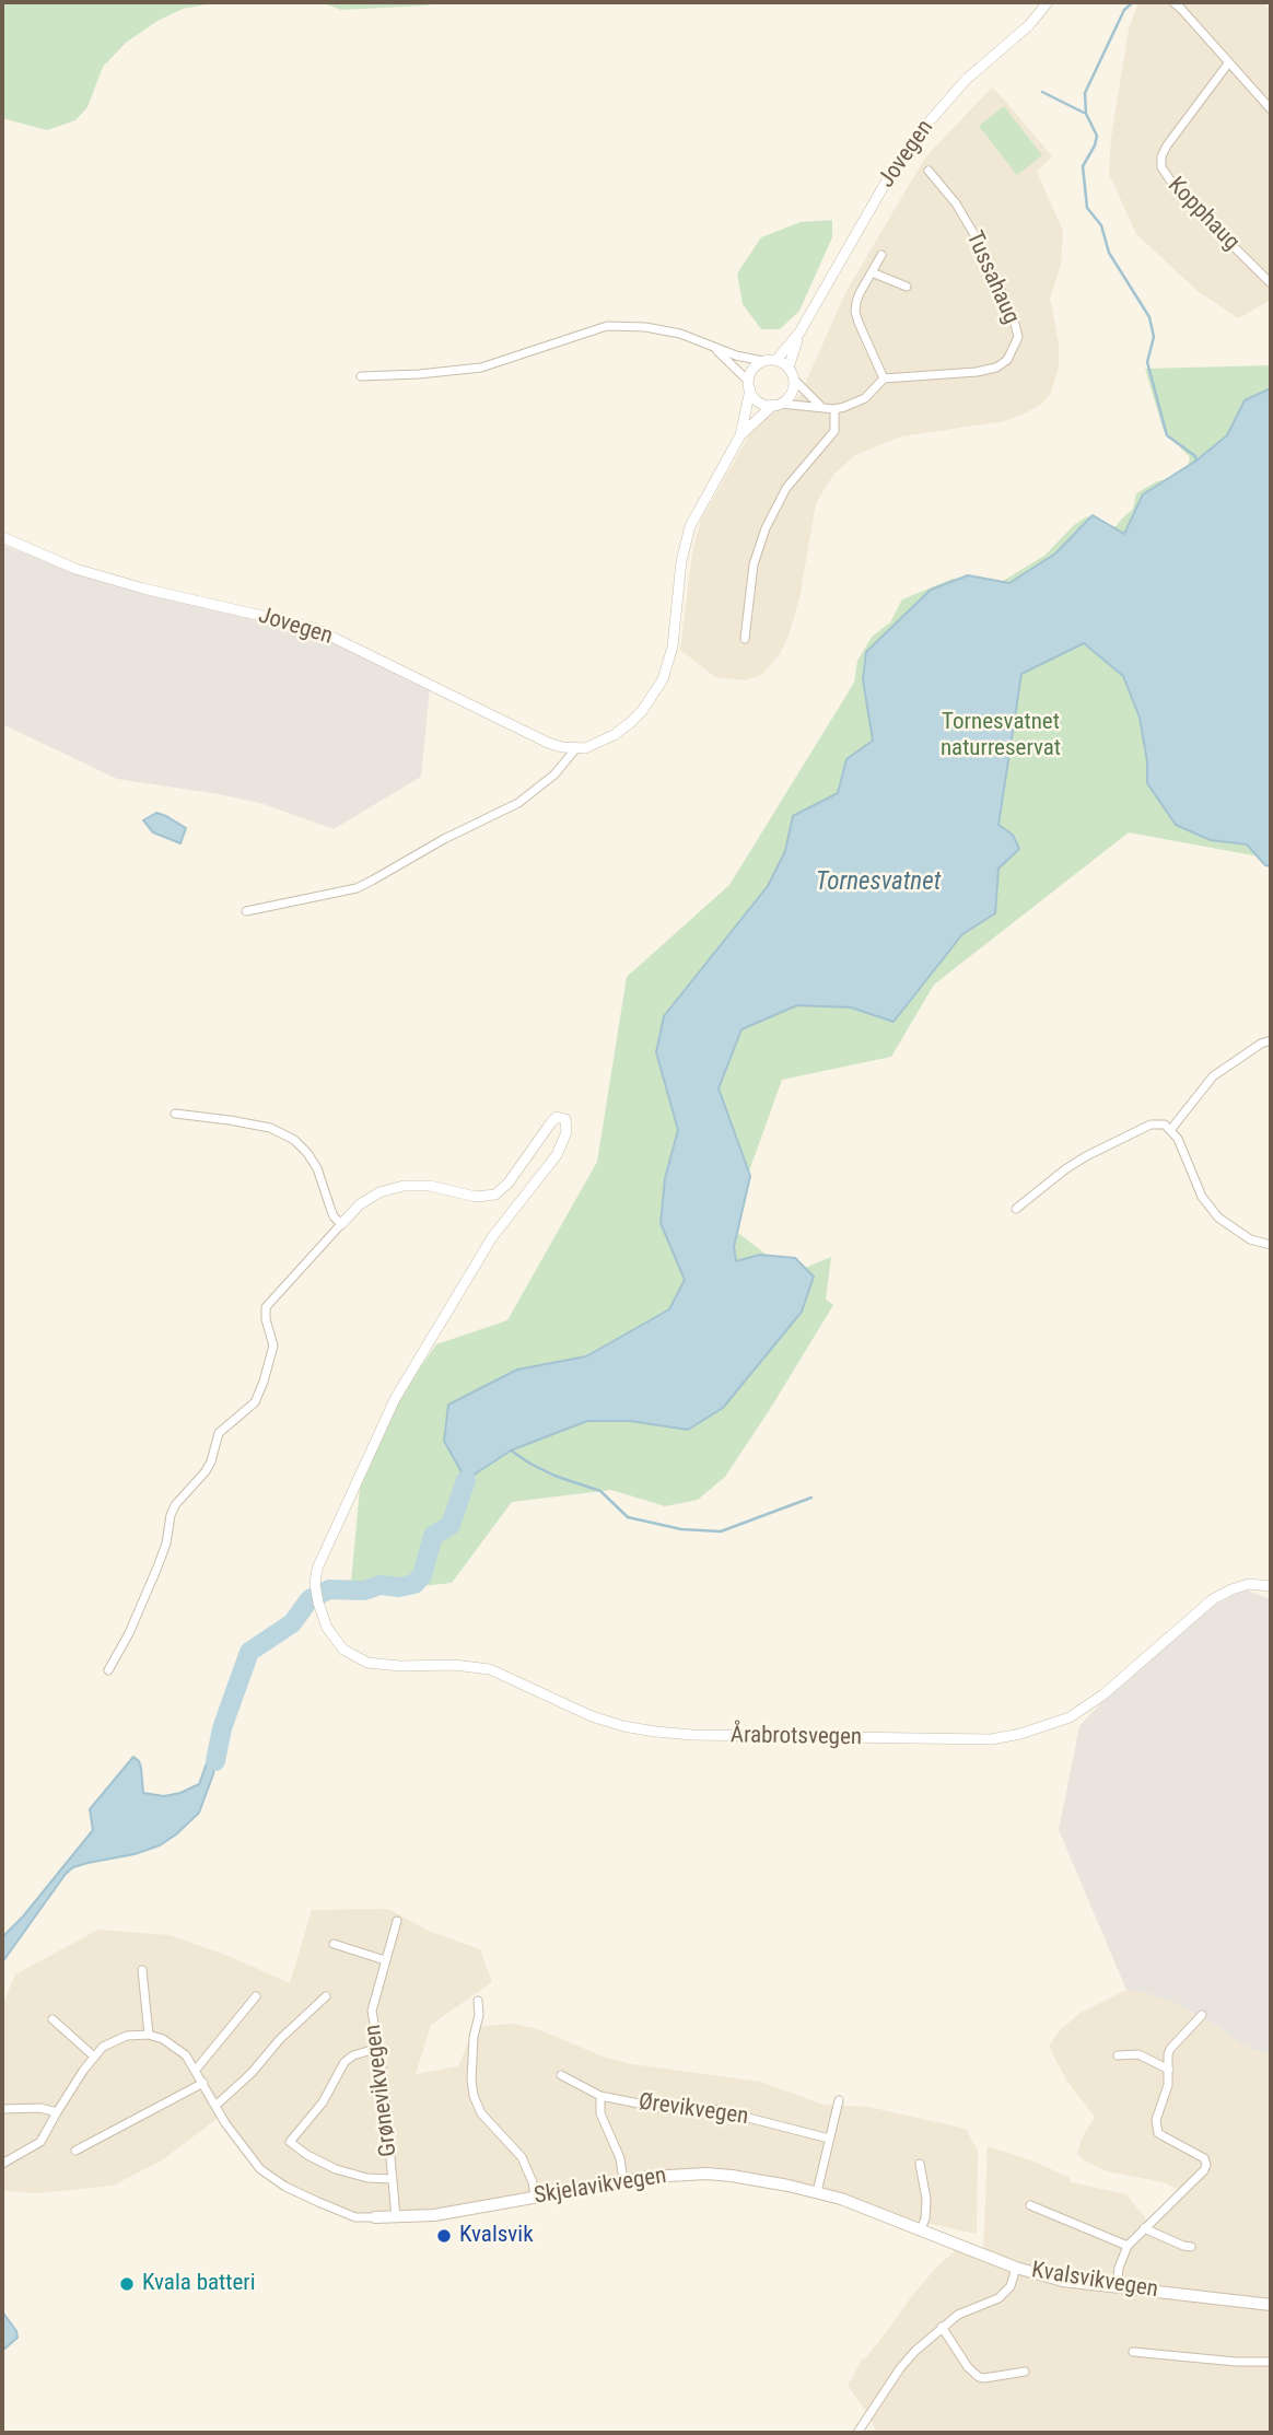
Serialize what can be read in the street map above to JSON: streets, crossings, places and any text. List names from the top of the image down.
{
  "streets": {
    "main road": ["Skjelavikvegen", "Kvalsvikvegen"],
    "street": [
      "Jovegen",
      "Kopphaug",
      "Tussahaug",
      "Årabrotsvegen",
      "Grønevikvegen",
      "Ørevikvegen"
    ]
  },
  "crossings": [
    ["Grønevikvegen", "Skjelavikvegen"],
    ["Ørevikvegen", "Skjelavikvegen"],
    ["Skjelavikvegen", "Kvalsvikvegen"]
  ],
  "water": ["Tornesvatnet"],
  "parks": ["Tornesvatnet naturreservat"],
  "places": ["Kvalsvik", "Kvala batteri"]
}
